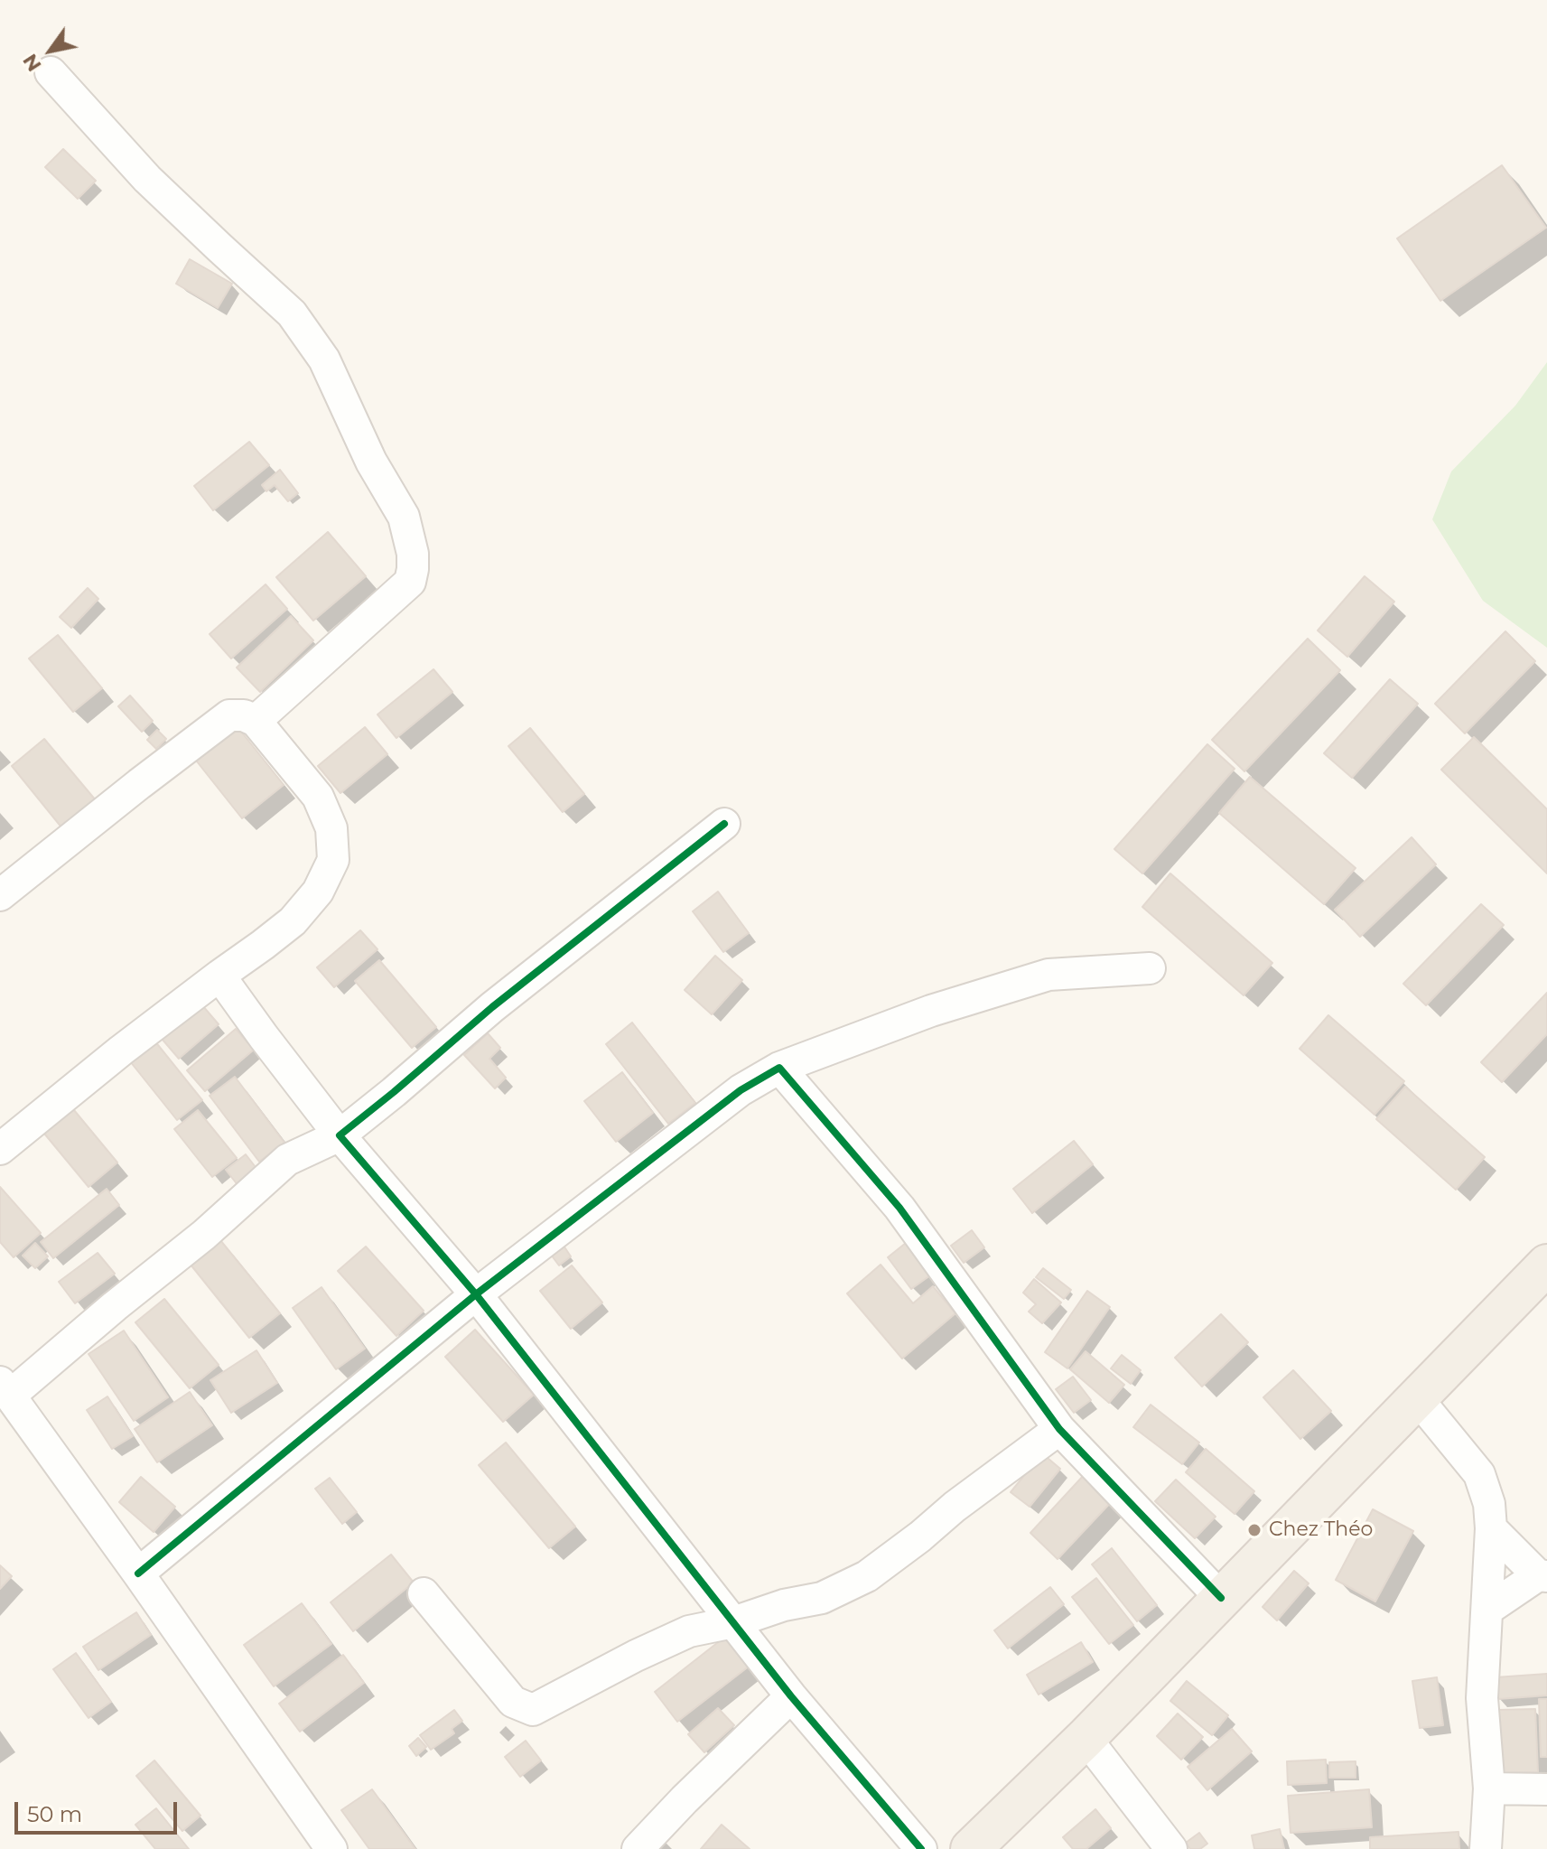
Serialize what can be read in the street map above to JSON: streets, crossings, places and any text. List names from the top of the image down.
{
  "places": ["Chez Théo"],
  "scale_bar": "50 m",
  "north": "bottom left"
}
